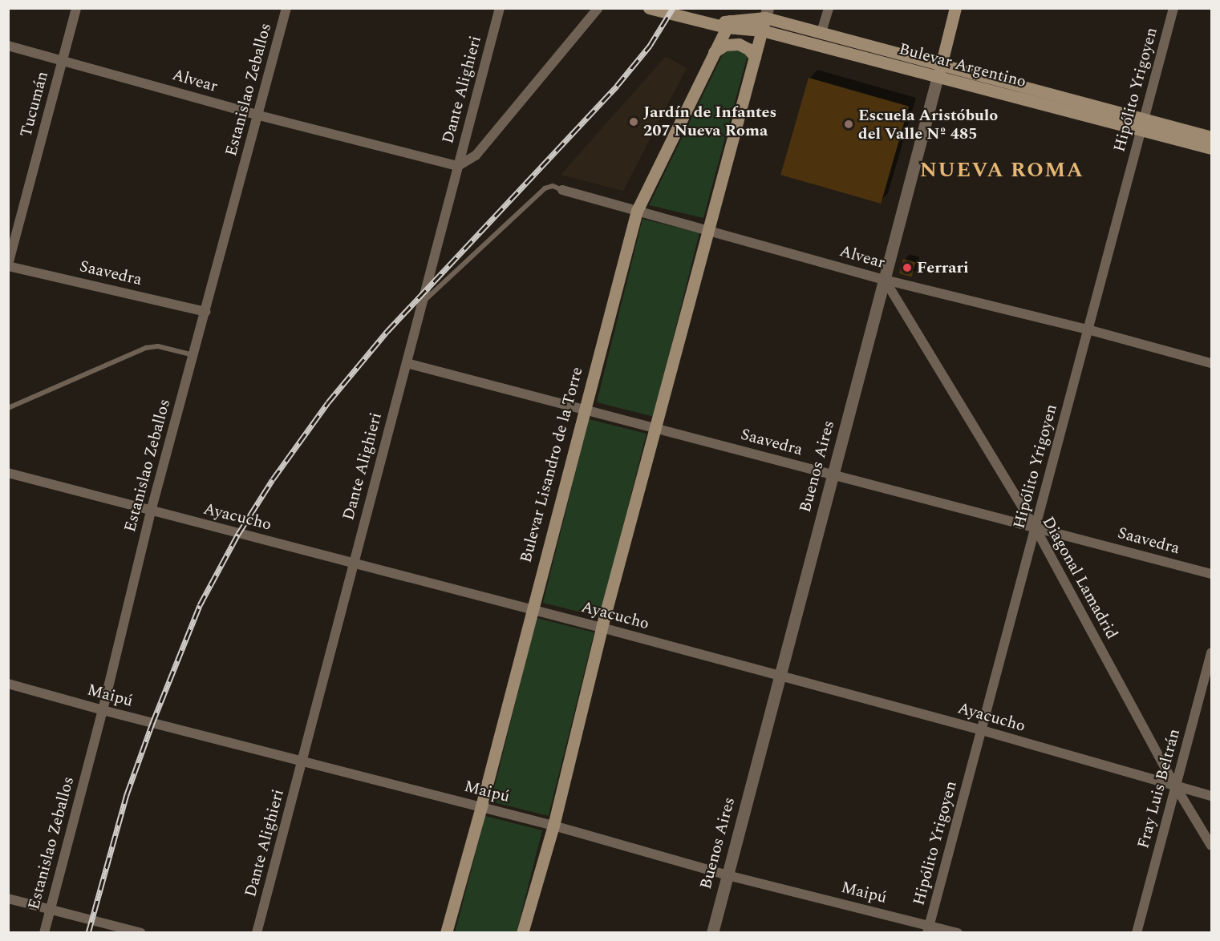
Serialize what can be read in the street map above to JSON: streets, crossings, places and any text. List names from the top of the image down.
{
  "streets": {
    "main road": ["Bulevar Argentino", "Bulevar Lisandro de la Torre", "Buenos Aires"],
    "street": [
      "Alvear",
      "Estanislao Zeballos",
      "Dante Alighieri",
      "Hipólito Yrigoyen",
      "Tucumán",
      "Saavedra",
      "Ayacucho",
      "Diagonal Lamadrid",
      "Maipú",
      "Fray Luis Beltrán"
    ]
  },
  "crossings": [
    ["Bulevar Argentino", "Hipólito Yrigoyen"],
    ["Bulevar Argentino", "Bulevar Lisandro de la Torre"],
    ["Bulevar Argentino", "Buenos Aires"],
    ["Alvear", "Estanislao Zeballos"],
    ["Alvear", "Dante Alighieri"],
    ["Alvear", "Hipólito Yrigoyen"],
    ["Alvear", "Tucumán"],
    ["Alvear", "Bulevar Lisandro de la Torre"],
    ["Alvear", "Buenos Aires"],
    ["Alvear", "Diagonal Lamadrid"],
    ["Estanislao Zeballos", "Saavedra"],
    ["Estanislao Zeballos", "Ayacucho"],
    ["Estanislao Zeballos", "Maipú"],
    ["Dante Alighieri", "Saavedra"],
    ["Dante Alighieri", "Ayacucho"],
    ["Dante Alighieri", "Maipú"],
    ["Hipólito Yrigoyen", "Saavedra"],
    ["Hipólito Yrigoyen", "Ayacucho"],
    ["Hipólito Yrigoyen", "Diagonal Lamadrid"],
    ["Hipólito Yrigoyen", "Maipú"],
    ["Tucumán", "Saavedra"],
    ["Saavedra", "Bulevar Lisandro de la Torre"],
    ["Saavedra", "Buenos Aires"],
    ["Saavedra", "Diagonal Lamadrid"],
    ["Bulevar Lisandro de la Torre", "Ayacucho"],
    ["Bulevar Lisandro de la Torre", "Maipú"],
    ["Buenos Aires", "Ayacucho"],
    ["Buenos Aires", "Diagonal Lamadrid"],
    ["Buenos Aires", "Maipú"],
    ["Ayacucho", "Diagonal Lamadrid"],
    ["Ayacucho", "Fray Luis Beltrán"],
    ["Diagonal Lamadrid", "Fray Luis Beltrán"]
  ],
  "districts": ["NUEVA ROMA"],
  "places": ["Jardín de Infantes 207 Nueva Roma", "Escuela Aristóbulo del Valle Nº 485", "Ferrari"]
}
